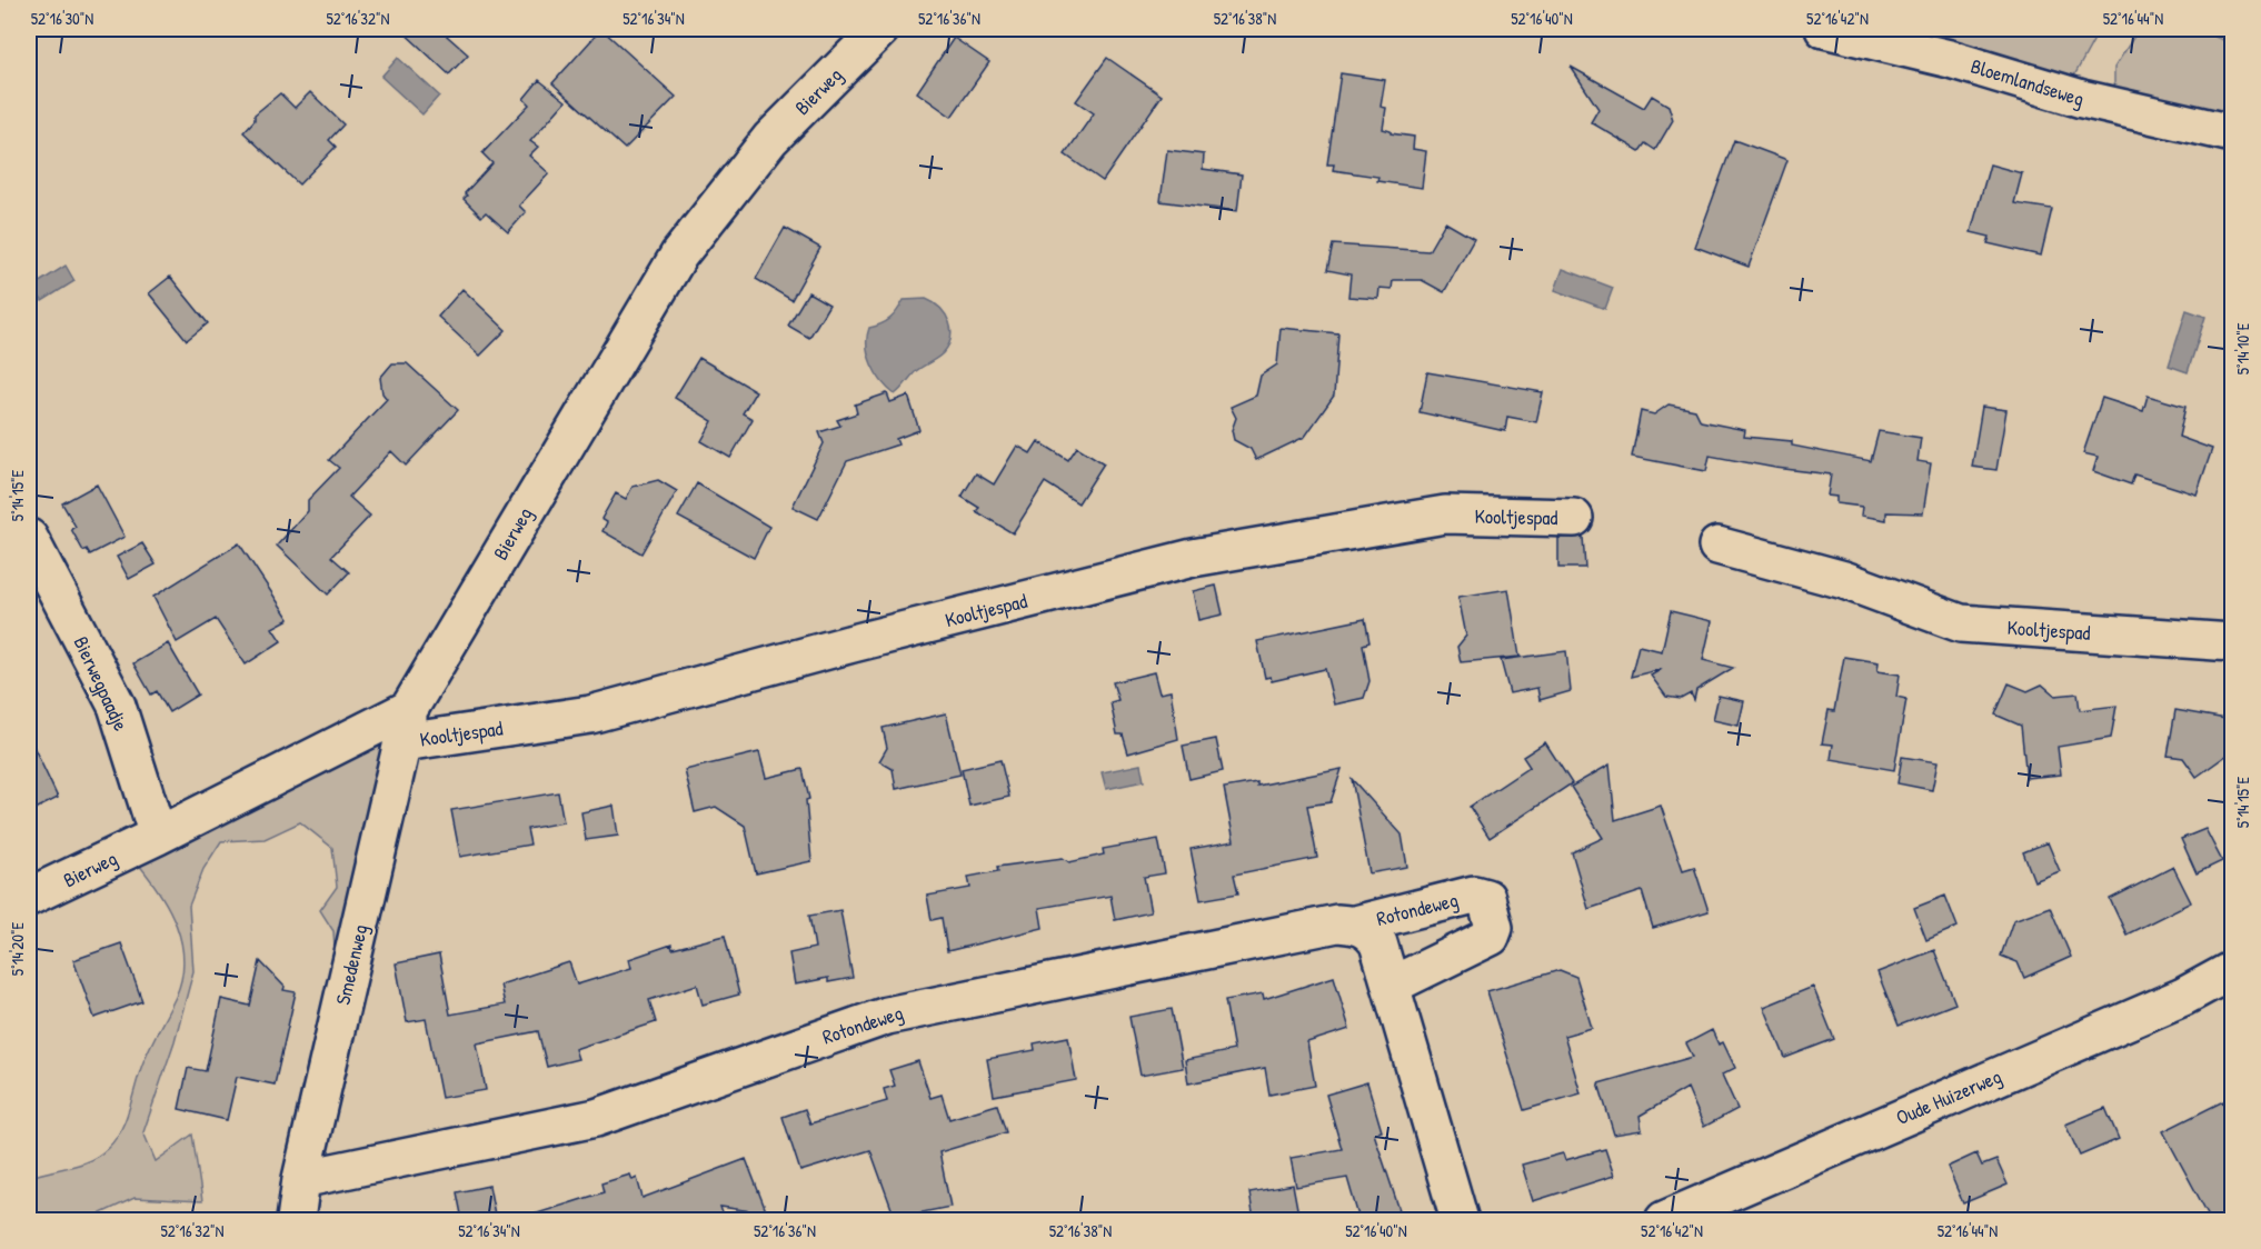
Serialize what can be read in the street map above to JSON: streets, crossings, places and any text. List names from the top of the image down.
{
  "streets": {
    "street": [
      "Bloemlandseweg",
      "Bierweg",
      "Kooltjespad",
      "Bierwegpaadje",
      "Rotondeweg",
      "Smedenweg",
      "Oude Huizerweg"
    ]
  },
  "crossings": [
    ["Bierweg", "Kooltjespad"],
    ["Bierweg", "Bierwegpaadje"],
    ["Bierweg", "Smedenweg"],
    ["Kooltjespad", "Smedenweg"],
    ["Rotondeweg", "Smedenweg"]
  ],
  "coordinates": [
    "52°16'30\"N",
    "52°16'32\"N",
    "52°16'34\"N",
    "52°16'36\"N",
    "52°16'38\"N",
    "52°16'40\"N",
    "52°16'42\"N",
    "52°16'44\"N",
    "5°14'10\"E",
    "5°14'15\"E",
    "5°14'20\"E"
  ]
}
